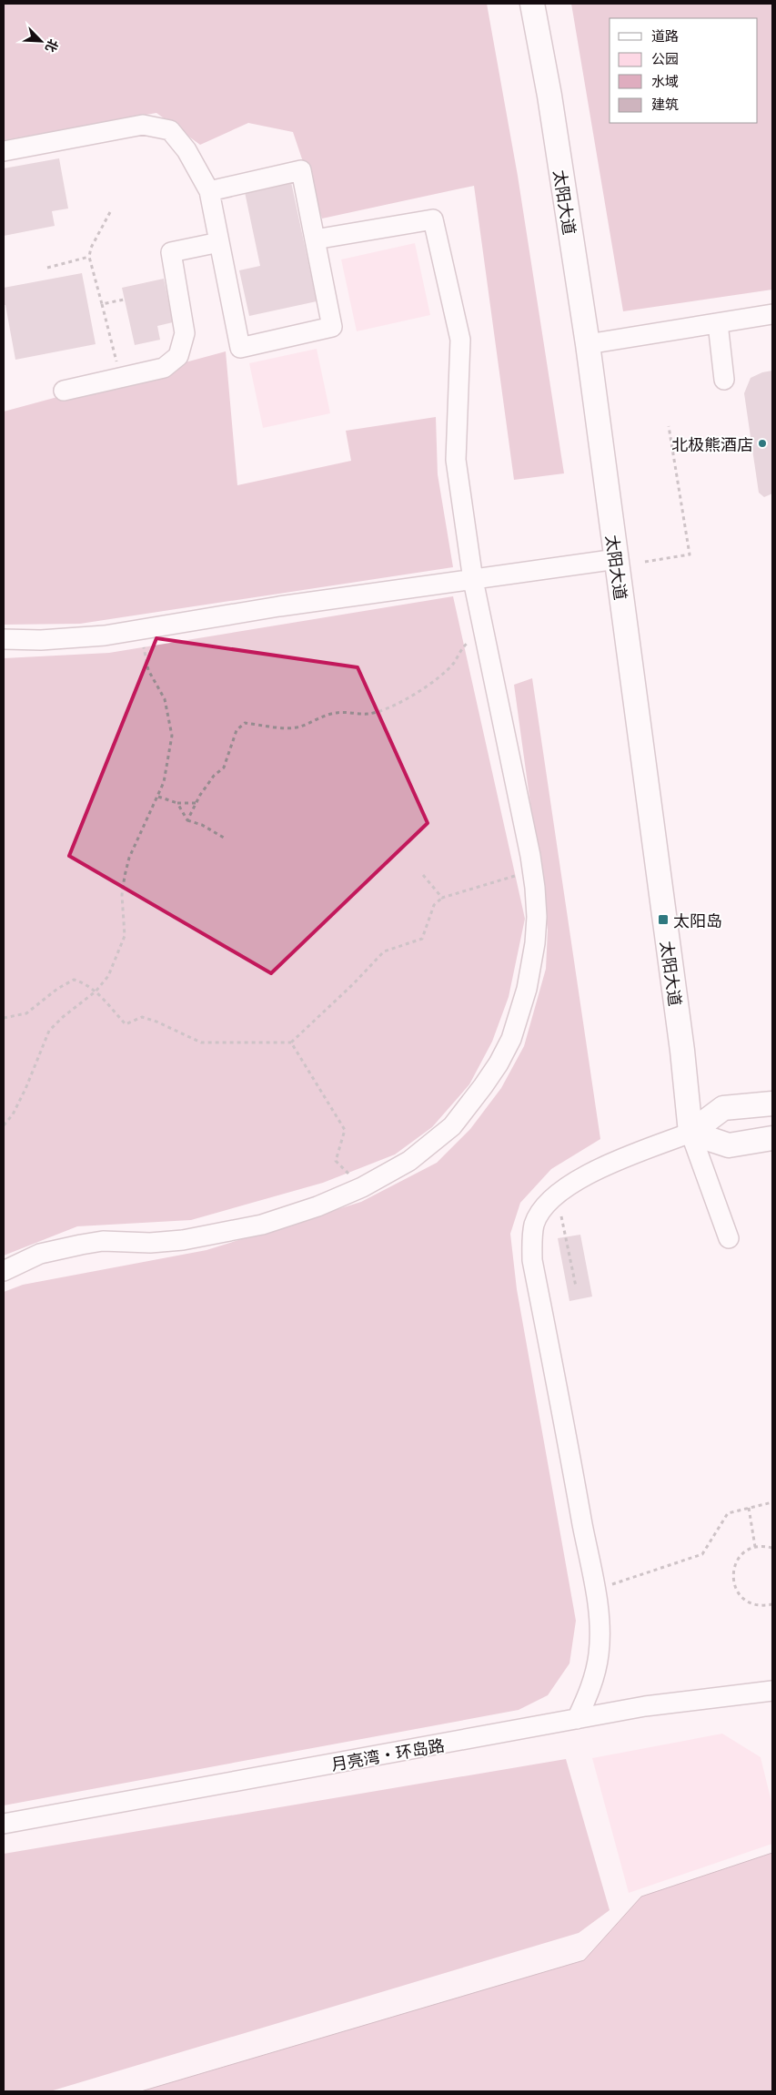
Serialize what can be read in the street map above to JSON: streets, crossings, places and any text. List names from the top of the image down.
{
  "streets": {
    "main road": ["太阳大道"],
    "street": ["月亮湾·环岛路"]
  },
  "places": {
    "other": ["北极熊酒店"],
    "transit": ["太阳岛"]
  },
  "legend": [
    "道路",
    "公园",
    "水域",
    "建筑"
  ],
  "north": "bottom right"
}
